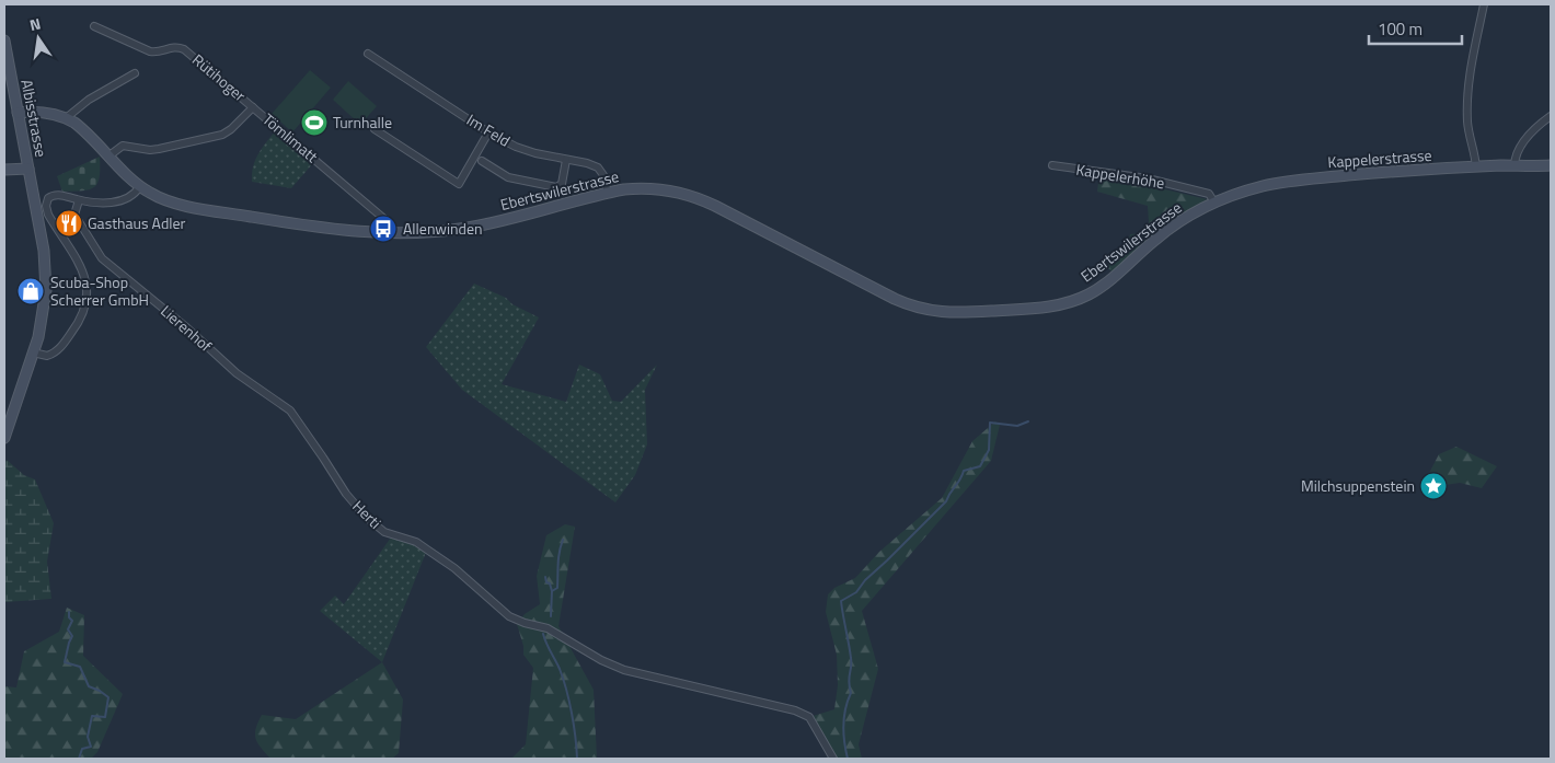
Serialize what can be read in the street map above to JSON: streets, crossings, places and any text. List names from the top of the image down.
{
  "streets": {
    "street": [
      "Rütihoger",
      "Albisstrasse",
      "Im Feld",
      "Tömlimatt",
      "Kappelerstrasse",
      "Kappelerhöhe",
      "Ebertswilerstrasse",
      "Lierenhof",
      "Herti"
    ]
  },
  "crossings": [
    ["Rütihoger", "Tömlimatt"],
    ["Albisstrasse", "Ebertswilerstrasse"],
    ["Im Feld", "Ebertswilerstrasse"],
    ["Tömlimatt", "Ebertswilerstrasse"],
    ["Kappelerstrasse", "Kappelerhöhe"],
    ["Kappelerstrasse", "Ebertswilerstrasse"],
    ["Kappelerhöhe", "Ebertswilerstrasse"],
    ["Lierenhof", "Herti"]
  ],
  "places": {
    "sports": ["Turnhalle"],
    "restaurant": ["Gasthaus Adler"],
    "bus stop": ["Allenwinden"],
    "shop": ["Scuba-Shop Scherrer GmbH"],
    "place": ["Milchsuppenstein"]
  },
  "scale_bar": "100 m",
  "north": "top"
}
